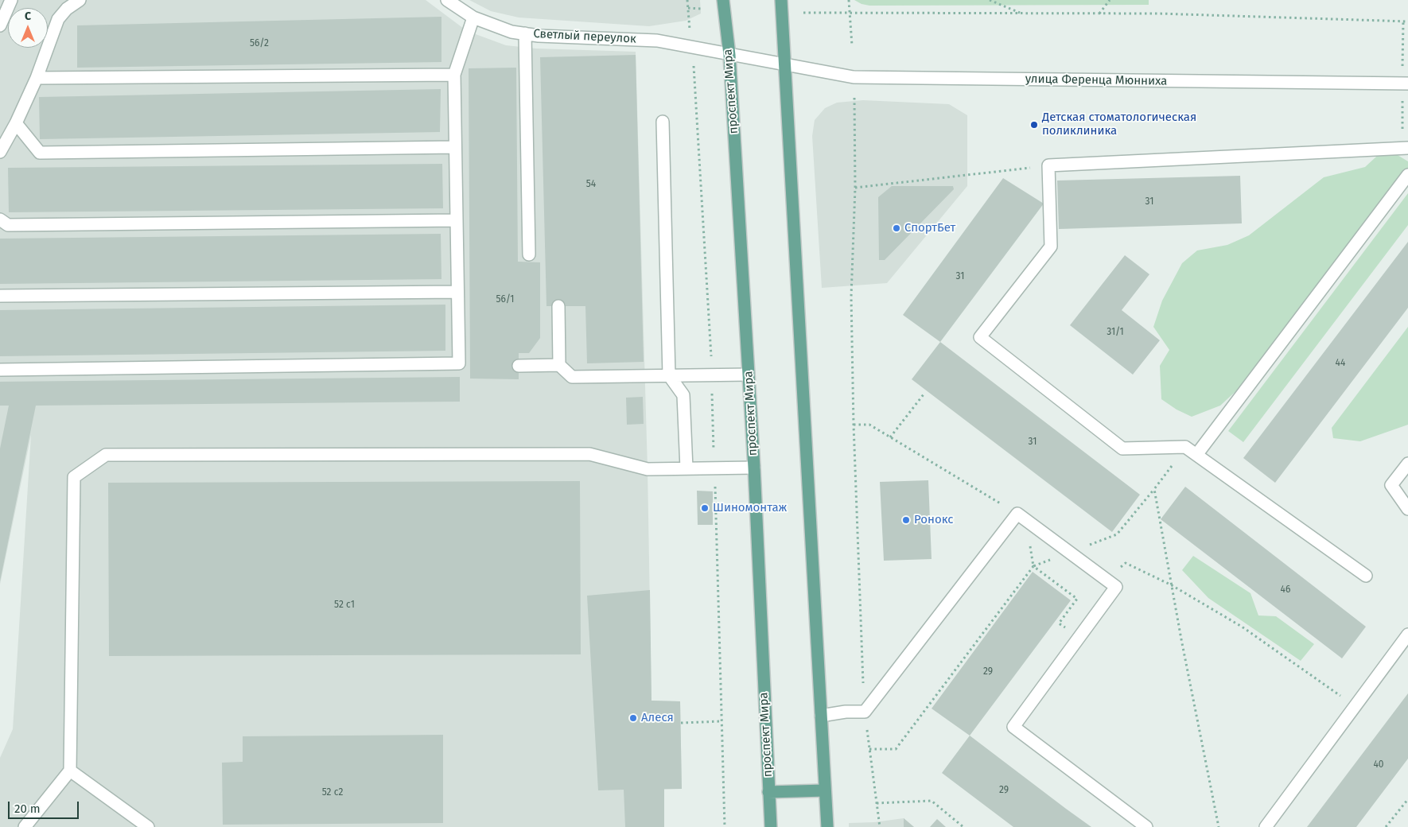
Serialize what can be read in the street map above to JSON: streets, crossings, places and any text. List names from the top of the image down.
{
  "streets": {
    "main road": ["проспект Мира"],
    "street": ["Светлый переулок", "улица Ференца Мюнниха"]
  },
  "crossings": [
    ["Светлый переулок", "улица Ференца Мюнниха"],
    ["Светлый переулок", "проспект Мира"],
    ["улица Ференца Мюнниха", "проспект Мира"]
  ],
  "places": [
    "Детская стоматологическая поликлиника",
    "СпортБет",
    "Шиномонтаж",
    "Ронокс",
    "Алеся"
  ],
  "house_numbers": [
    "56/2",
    "54",
    "31",
    "31",
    "56/1",
    "31/1",
    "44",
    "31",
    "46",
    "52 с1",
    "29",
    "40",
    "29",
    "52 с2"
  ],
  "scale_bar": "20 m",
  "north": "top"
}
